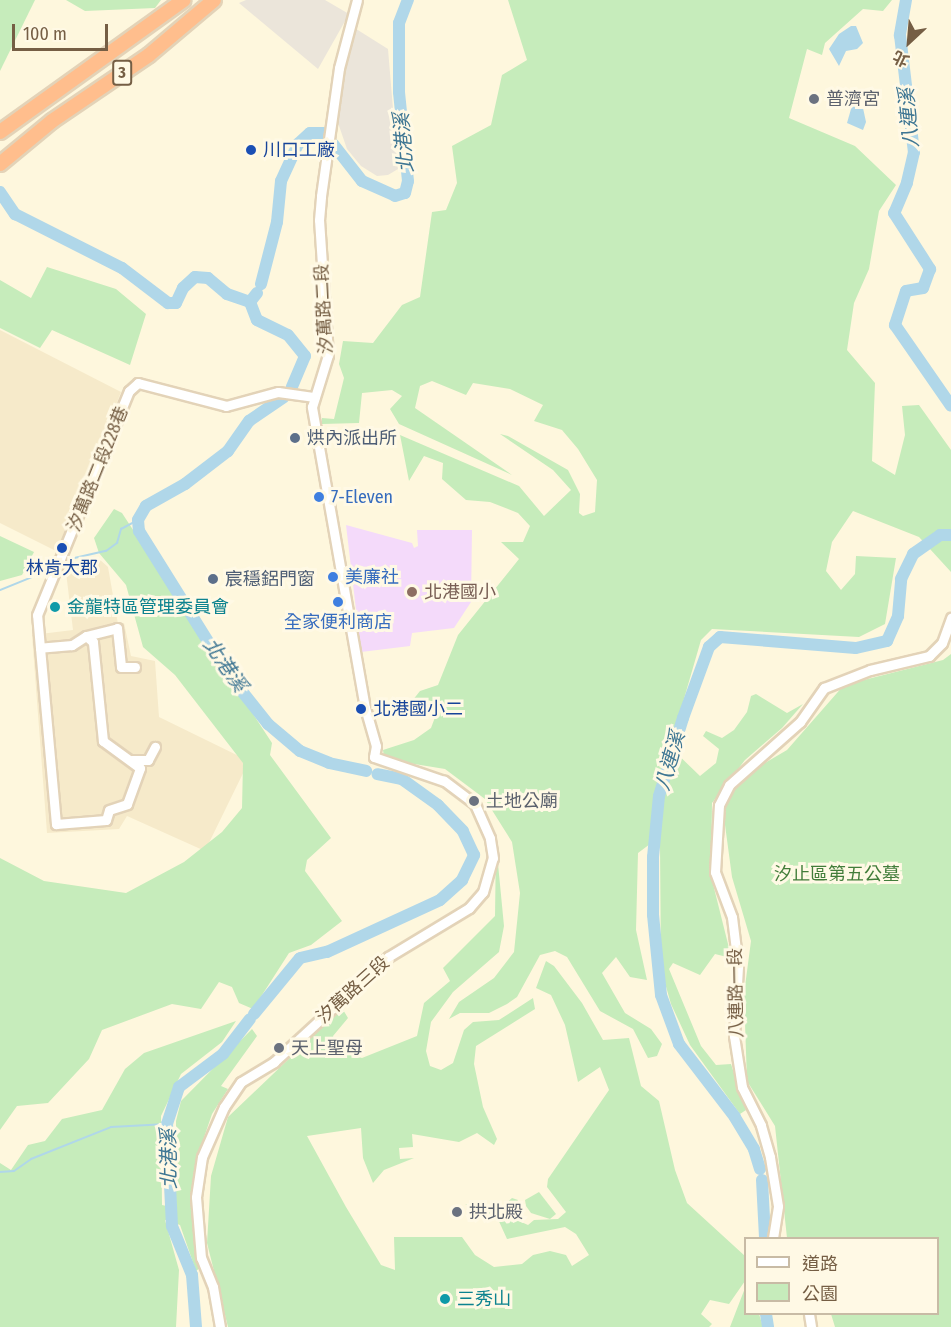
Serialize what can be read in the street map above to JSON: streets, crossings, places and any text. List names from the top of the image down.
{
  "streets": {
    "highway": ["3"],
    "street": [
      "汐萬路二段",
      "汐萬路二段228巷",
      "汐萬路三段",
      "八連路一段"
    ]
  },
  "crossings": [
    ["汐萬路二段", "汐萬路二段228巷"],
    ["汐萬路二段", "汐萬路三段"]
  ],
  "water": ["八連溪", "北港溪"],
  "parks": ["汐止區第五公墓"],
  "places": [
    "普濟宮",
    "川口工廠",
    "烘內派出所",
    "7-Eleven",
    "林肯大郡",
    "美廉社",
    "宸穩鋁門窗",
    "北港國小",
    "全家便利商店",
    "金龍特區管理委員會",
    "北港國小二",
    "土地公廟",
    "天上聖母",
    "拱北殿",
    "三秀山"
  ],
  "legend": ["道路", "公園"],
  "scale_bar": "100 m",
  "north": "bottom left"
}
